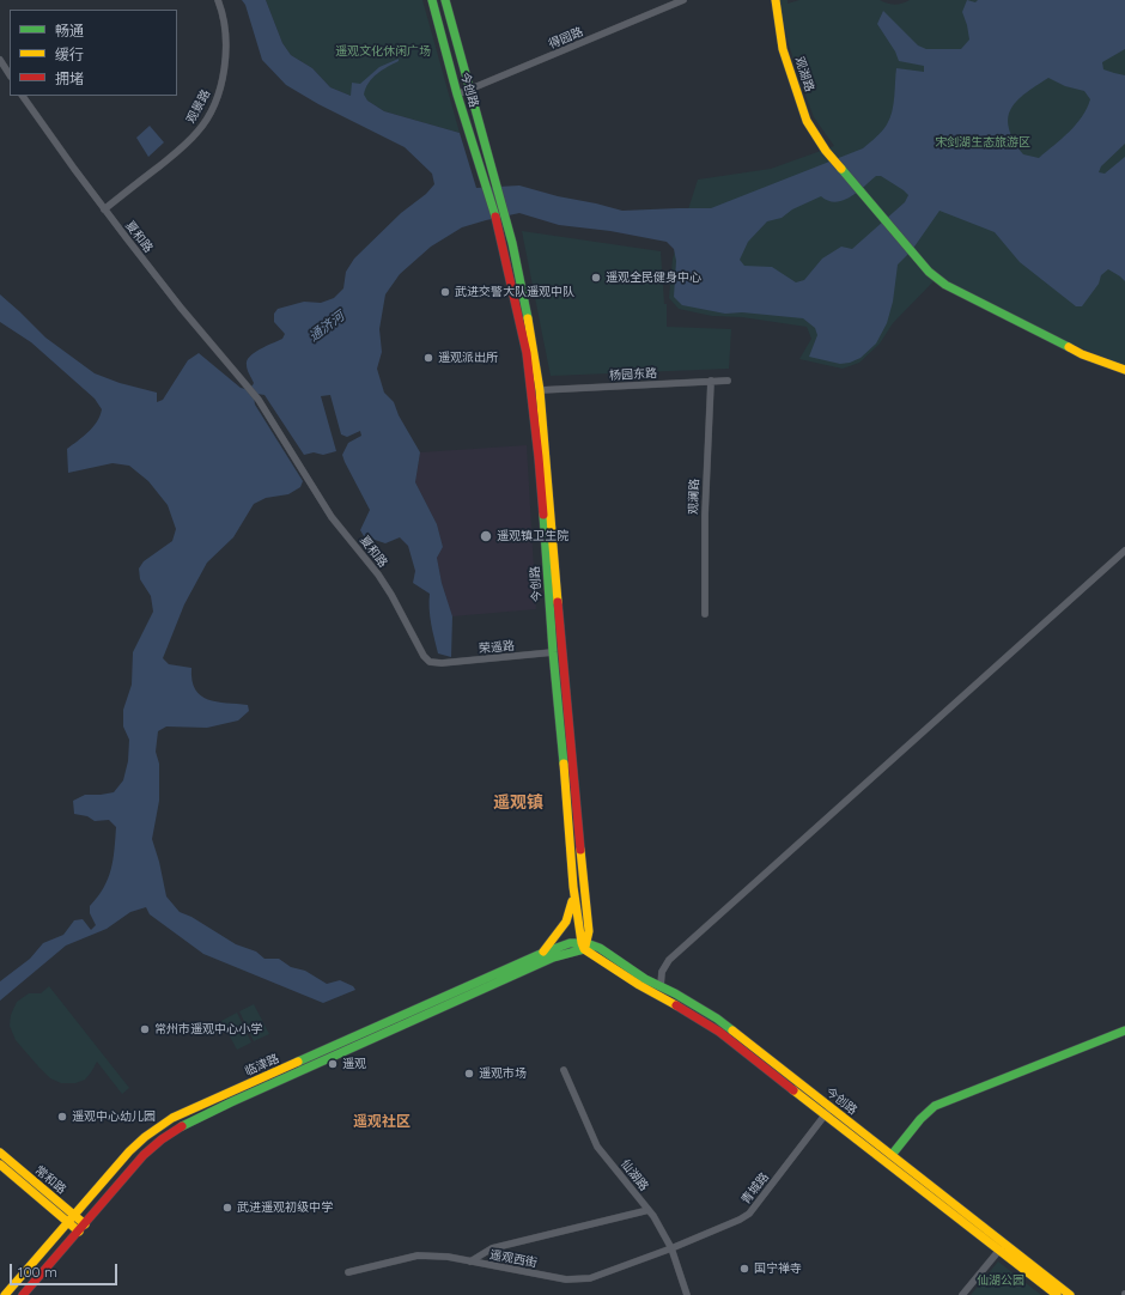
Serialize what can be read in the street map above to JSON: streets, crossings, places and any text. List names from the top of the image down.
{
  "streets": {
    "main road": [
      "观湖路",
      "今创路",
      "临津路",
      "常和路"
    ],
    "street": [
      "得园路",
      "观景路",
      "夏和路",
      "杨园东路",
      "观澜路",
      "荣遥路",
      "仙湖路",
      "青城路",
      "遥观西街"
    ]
  },
  "crossings": [
    ["得园路", "今创路"],
    ["今创路", "杨园东路"],
    ["今创路", "荣遥路"],
    ["今创路", "临津路"],
    ["今创路", "青城路"],
    ["观景路", "夏和路"],
    ["夏和路", "荣遥路"],
    ["杨园东路", "观澜路"],
    ["临津路", "常和路"],
    ["仙湖路", "青城路"],
    ["仙湖路", "遥观西街"],
    ["青城路", "遥观西街"]
  ],
  "districts": ["遥观镇", "遥观社区"],
  "water": ["通济河"],
  "parks": ["遥观文化休闲广场", "宋剑湖生态旅游区", "仙湖公园"],
  "places": [
    "遥观全民健身中心",
    "武进交警大队遥观中队",
    "遥观派出所",
    "遥观镇卫生院",
    "常州市遥观中心小学",
    "遥观",
    "遥观市场",
    "遥观中心幼儿园",
    "武进遥观初级中学",
    "国宁禅寺"
  ],
  "legend": ["畅通", "缓行", "拥堵"],
  "scale_bar": "100 m"
}
